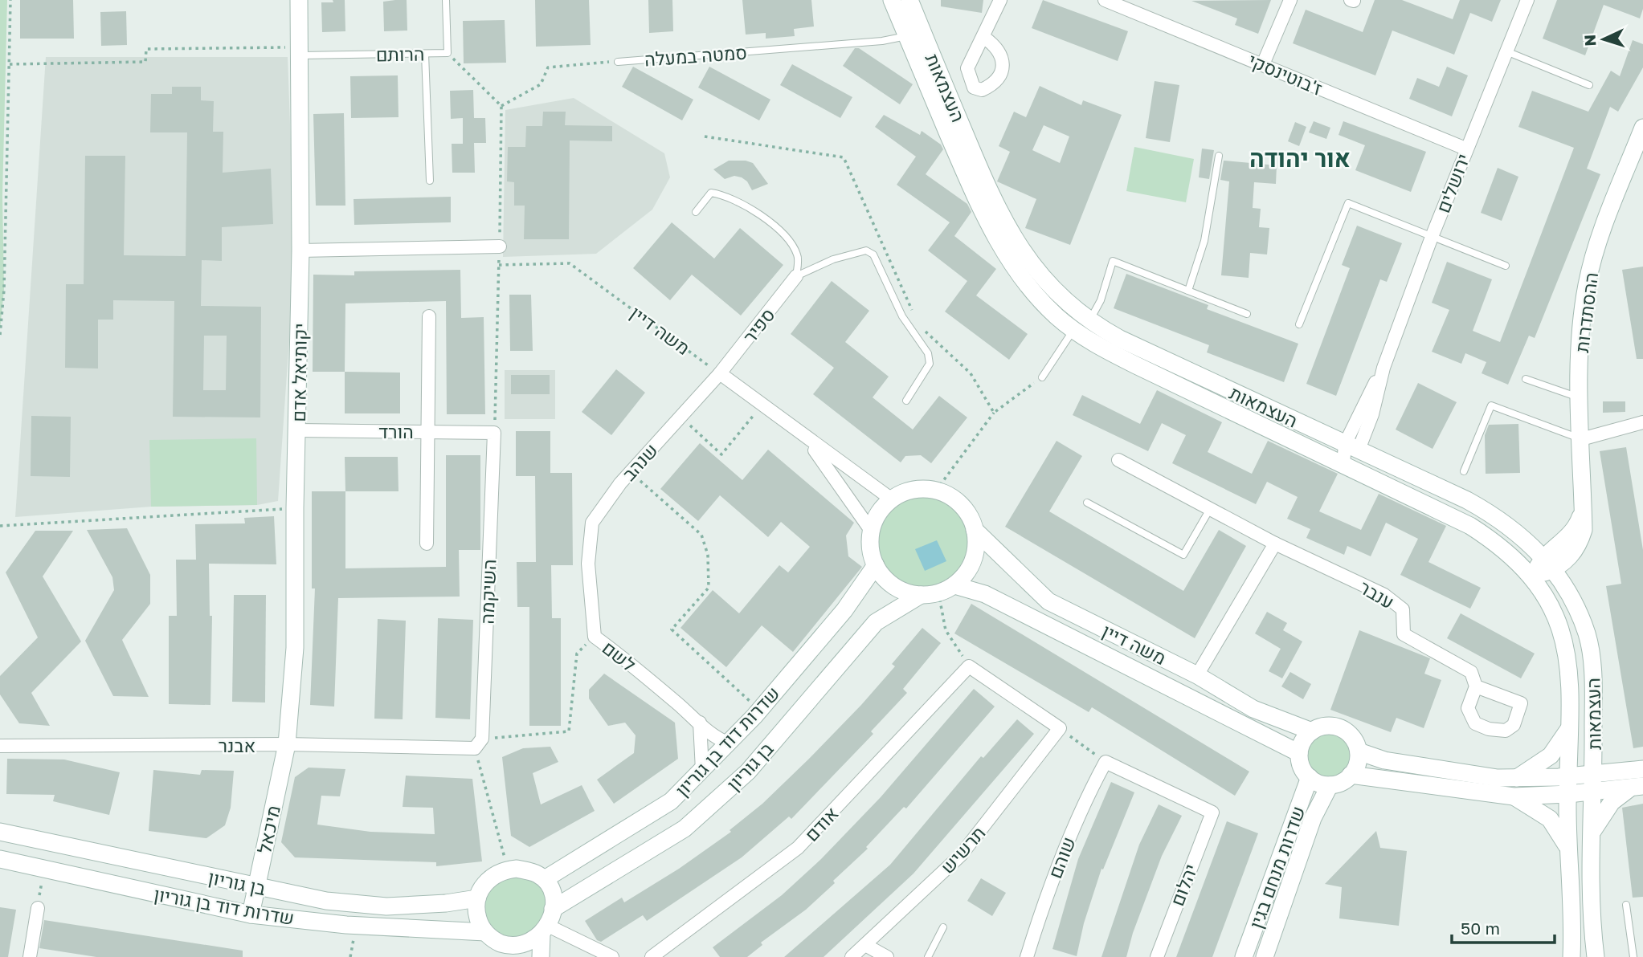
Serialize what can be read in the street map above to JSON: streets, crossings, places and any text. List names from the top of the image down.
{
  "streets": {
    "street": [
      "ז'בוטינסקי",
      "העצמאות",
      "ירושלים",
      "ההסתדרות",
      "ספיר",
      "משה דיין",
      "יקותיאל אדם",
      "הורד",
      "שנהב",
      "השיקמה",
      "ענבר",
      "לשם",
      "שדרות דוד בן גוריון",
      "אבנר",
      "בן גוריון",
      "אודם",
      "מיכאל",
      "תרשיש",
      "שוהם",
      "שדרות מנחם בגין",
      "יהלום"
    ],
    "lane": ["הרותם", "סמטה במעלה"]
  },
  "crossings": [
    ["הרותם", "יקותיאל אדם"],
    ["סמטה במעלה", "העצמאות"],
    ["ז'בוטינסקי", "ירושלים"],
    ["העצמאות", "ירושלים"],
    ["העצמאות", "ההסתדרות"],
    ["ספיר", "משה דיין"],
    ["ספיר", "שנהב"],
    ["משה דיין", "שנהב"],
    ["משה דיין", "שדרות דוד בן גוריון"],
    ["משה דיין", "בן גוריון"],
    ["משה דיין", "שדרות מנחם בגין"],
    ["יקותיאל אדם", "הורד"],
    ["יקותיאל אדם", "אבנר"],
    ["יקותיאל אדם", "מיכאל"],
    ["הורד", "השיקמה"],
    ["שנהב", "לשם"],
    ["השיקמה", "אבנר"],
    ["לשם", "שדרות דוד בן גוריון"],
    ["שדרות דוד בן גוריון", "בן גוריון"],
    ["שדרות דוד בן גוריון", "מיכאל"],
    ["אבנר", "מיכאל"],
    ["בן גוריון", "מיכאל"],
    ["שוהם", "יהלום"]
  ],
  "districts": ["אור יהודה"],
  "scale_bar": "50 m",
  "north": "left"
}
